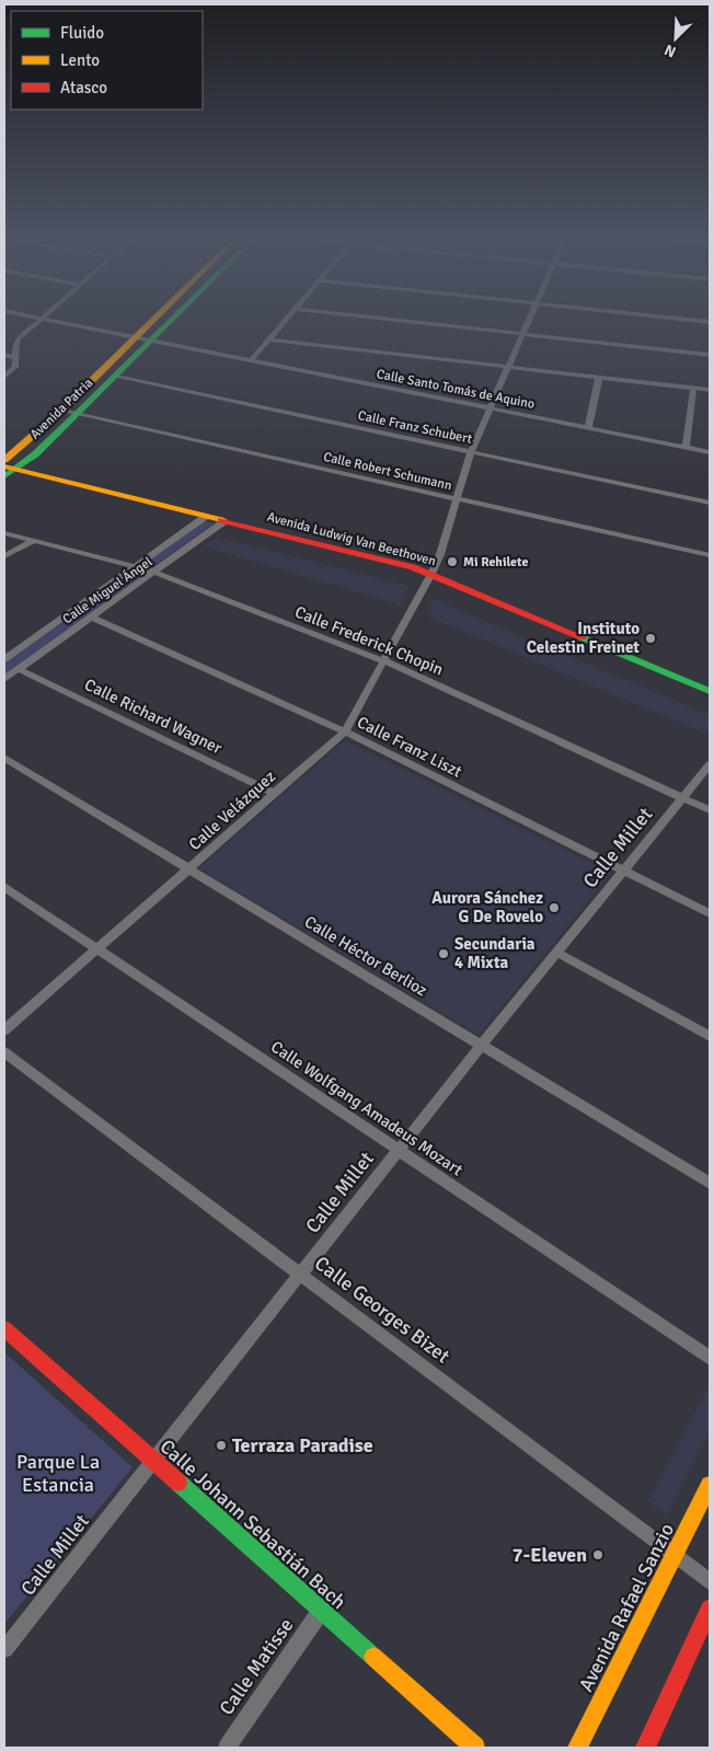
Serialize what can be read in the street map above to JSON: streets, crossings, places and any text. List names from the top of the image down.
{
  "streets": {
    "main road": [
      "Avenida Patria",
      "Avenida Ludwig Van Beethoven",
      "Calle Johann Sebastián Bach",
      "Avenida Rafael Sanzio"
    ],
    "street": [
      "Calle Santo Tomás de Aquino",
      "Calle Franz Schubert",
      "Calle Robert Schumann",
      "Calle Miguel Ángel",
      "Calle Frederick Chopin",
      "Calle Richard Wagner",
      "Calle Franz Liszt",
      "Calle Velázquez",
      "Calle Millet",
      "Calle Héctor Berlioz",
      "Calle Wolfgang Amadeus Mozart",
      "Calle Georges Bizet",
      "Calle Matisse"
    ]
  },
  "crossings": [
    ["Calle Santo Tomás de Aquino", "Avenida Patria"],
    ["Calle Santo Tomás de Aquino", "Calle Velázquez"],
    ["Avenida Patria", "Calle Franz Schubert"],
    ["Avenida Patria", "Calle Robert Schumann"],
    ["Avenida Patria", "Avenida Ludwig Van Beethoven"],
    ["Calle Franz Schubert", "Calle Velázquez"],
    ["Calle Robert Schumann", "Calle Velázquez"],
    ["Avenida Ludwig Van Beethoven", "Calle Miguel Ángel"],
    ["Avenida Ludwig Van Beethoven", "Calle Velázquez"],
    ["Calle Miguel Ángel", "Calle Frederick Chopin"],
    ["Calle Miguel Ángel", "Calle Richard Wagner"],
    ["Calle Miguel Ángel", "Calle Franz Liszt"],
    ["Calle Frederick Chopin", "Calle Velázquez"],
    ["Calle Frederick Chopin", "Calle Millet"],
    ["Calle Richard Wagner", "Calle Velázquez"],
    ["Calle Franz Liszt", "Calle Velázquez"],
    ["Calle Franz Liszt", "Calle Millet"],
    ["Calle Velázquez", "Calle Héctor Berlioz"],
    ["Calle Velázquez", "Calle Wolfgang Amadeus Mozart"],
    ["Calle Millet", "Calle Héctor Berlioz"],
    ["Calle Millet", "Calle Wolfgang Amadeus Mozart"],
    ["Calle Millet", "Calle Georges Bizet"],
    ["Calle Millet", "Calle Johann Sebastián Bach"],
    ["Calle Georges Bizet", "Avenida Rafael Sanzio"],
    ["Calle Johann Sebastián Bach", "Calle Matisse"]
  ],
  "parks": ["Parque La Estancia"],
  "places": [
    "Mi Rehilete",
    "Instituto Celestin Freinet",
    "Aurora Sánchez G De Rovelo",
    "Secundaria 4 Mixta",
    "Terraza Paradise",
    "7-Eleven"
  ],
  "legend": ["Fluido", "Lento", "Atasco"],
  "north": "bottom left"
}
